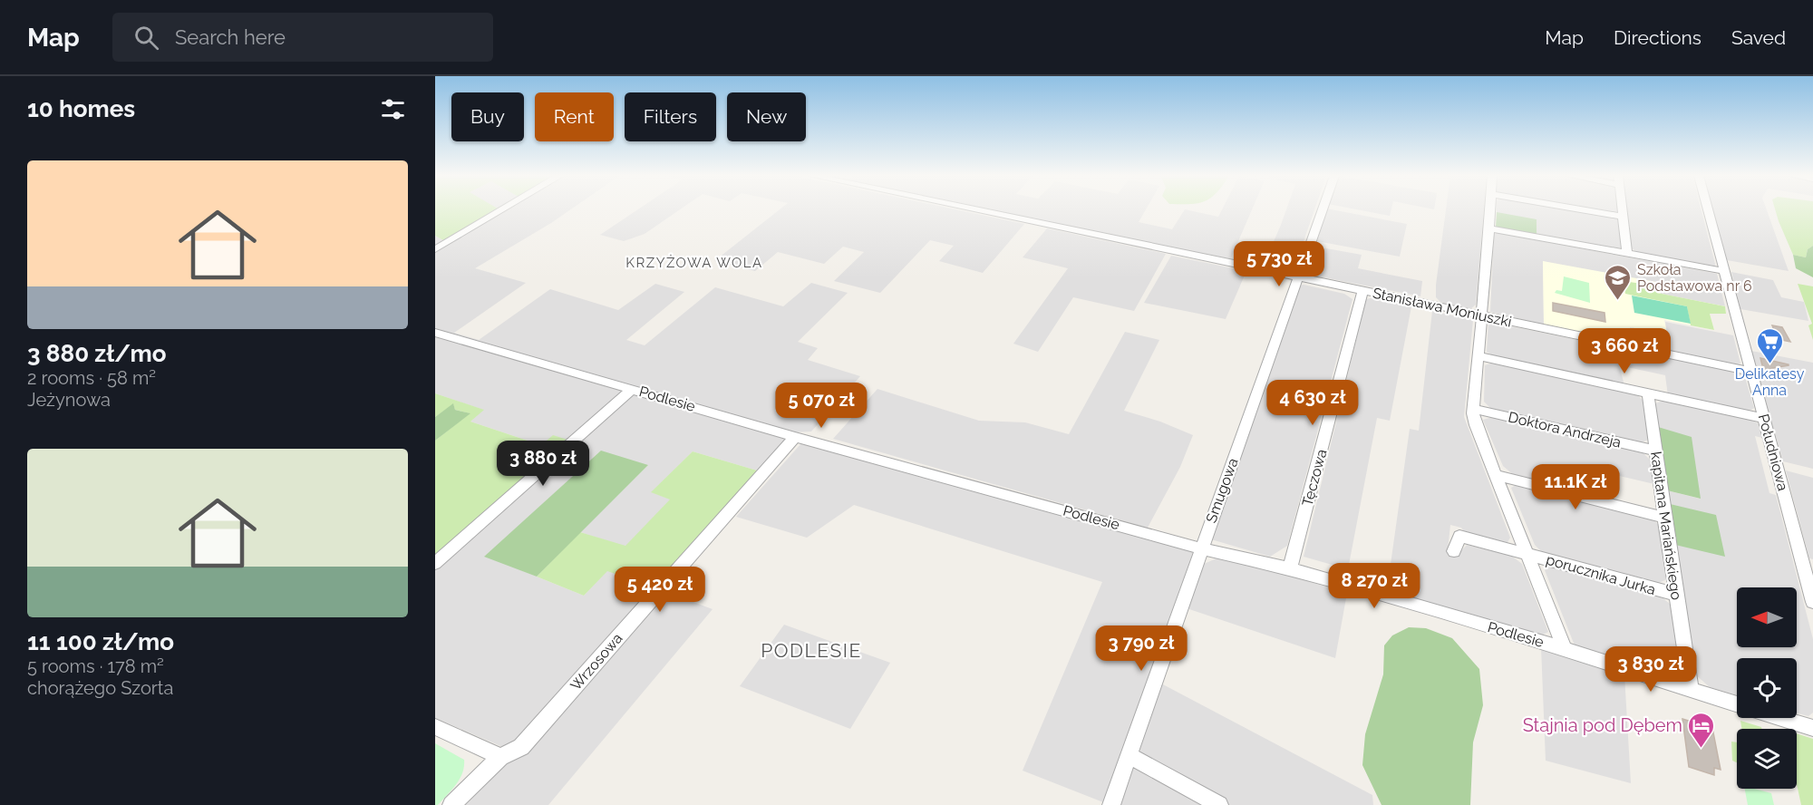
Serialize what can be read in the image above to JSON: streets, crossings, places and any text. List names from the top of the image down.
{
  "streets": {
    "street": [
      "Stanisława Moniuszki",
      "Podlesie",
      "Doktora Andrzeja",
      "Południowa",
      "Tęczowa",
      "Smugowa",
      "kapitana Mariańskiego",
      "porucznika Jurka",
      "Wrzosowa"
    ]
  },
  "crossings": [
    ["Stanisława Moniuszki", "Południowa"],
    ["Stanisława Moniuszki", "Tęczowa"],
    ["Stanisława Moniuszki", "Smugowa"],
    ["Podlesie", "Tęczowa"],
    ["Podlesie", "Smugowa"],
    ["Podlesie", "kapitana Mariańskiego"],
    ["Podlesie", "Wrzosowa"],
    ["Doktora Andrzeja", "kapitana Mariańskiego"],
    ["kapitana Mariańskiego", "porucznika Jurka"]
  ],
  "districts": ["KRZYŻOWA WOLA", "PODLESIE"],
  "places": {
    "school or university": ["Szkoła Podstawowa nr 6"],
    "supermarket": ["Delikatesy Anna"],
    "hotel": ["Stajnia pod Dębem"]
  },
  "north": "left",
  "page": {
    "header": "Map",
    "search": "Search here",
    "nav": ["Map", "Directions", "Saved"],
    "heading": "10 homes",
    "chip": [
      "Buy",
      "Rent",
      "Filters",
      "New"
    ],
    "list": [
      {
        "name": "3 880 zł/mo",
        "note": "2 rooms · 58 m² · Jeżynowa"
      },
      {
        "name": "11 100 zł/mo",
        "note": "5 rooms · 178 m² · chorążego Szorta"
      }
    ],
    "price": [
      "5 730 zł",
      "3 660 zł",
      "4 630 zł",
      "5 070 zł",
      "3 880 zł",
      "11.1K zł",
      "8 270 zł",
      "5 420 zł",
      "3 790 zł",
      "3 830 zł"
    ]
  }
}
